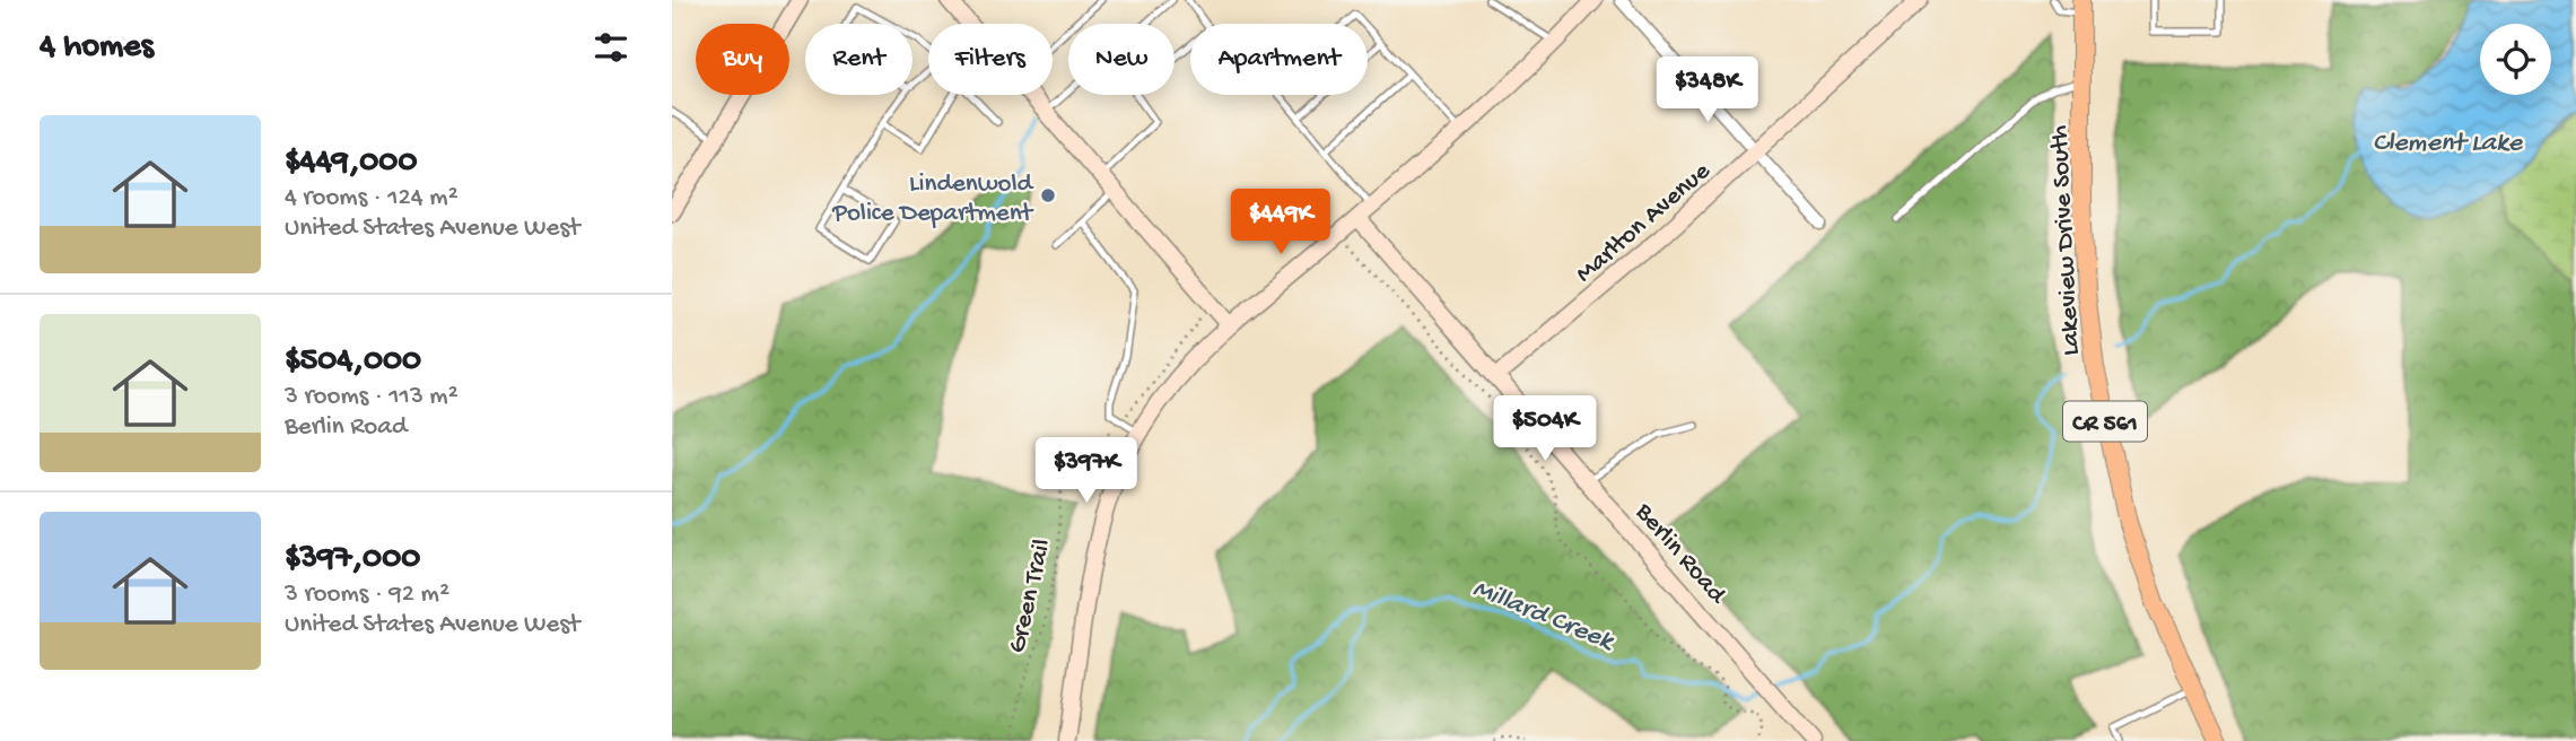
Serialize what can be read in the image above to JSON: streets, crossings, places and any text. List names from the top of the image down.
{
  "streets": {
    "main road": ["Lakeview Drive South", "CR 561"],
    "street": ["Marlton Avenue", "Berlin Road"],
    "path": ["Green Trail"]
  },
  "crossings": [
    ["Marlton Avenue", "Berlin Road"]
  ],
  "water": ["Clement Lake", "Millard Creek"],
  "places": ["Lindenwold Police Department"],
  "page": {
    "heading": "4 homes",
    "chip": [
      "Buy",
      "Rent",
      "Filters",
      "New",
      "Apartment"
    ],
    "price": [
      "$348K",
      "$449K",
      "$504K",
      "$397K"
    ],
    "list": [
      {
        "name": "$449,000",
        "note": "4 rooms · 124 m² · United States Avenue West"
      },
      {
        "name": "$504,000",
        "note": "3 rooms · 113 m² · Berlin Road"
      },
      {
        "name": "$397,000",
        "note": "3 rooms · 92 m² · United States Avenue West"
      }
    ]
  }
}
